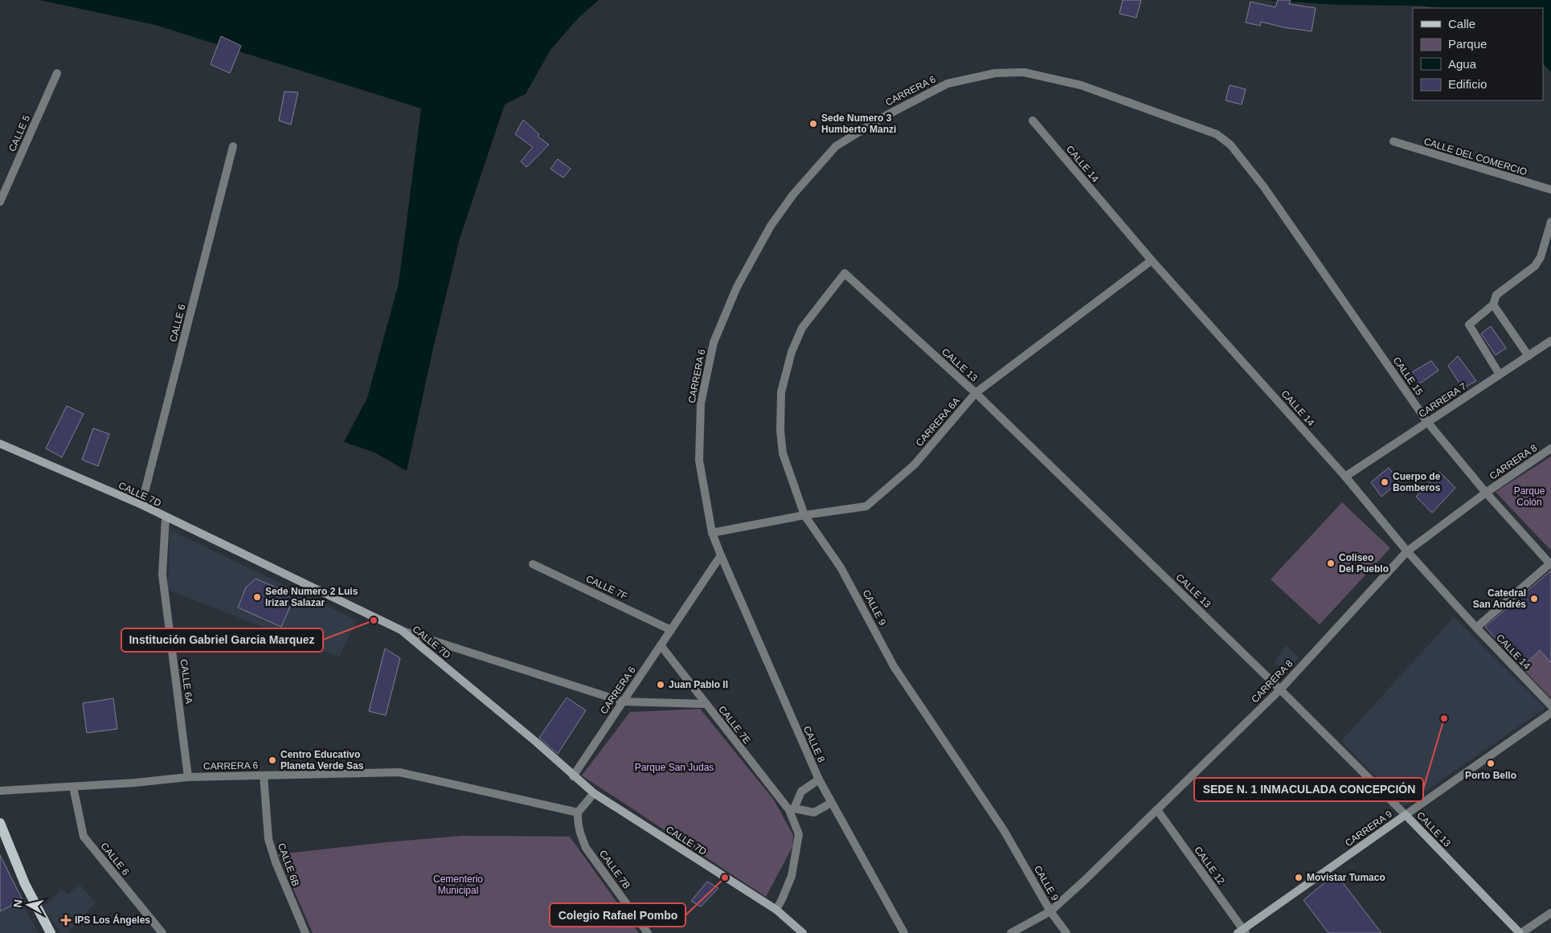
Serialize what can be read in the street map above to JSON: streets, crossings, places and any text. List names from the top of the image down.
{
  "streets": {
    "main road": ["CALLE 13", "CALLE 7D", "CARRERA 9"],
    "street": [
      "CARRERA 6",
      "CALLE 5",
      "CALLE DEL COMERCIO",
      "CALLE 14",
      "CALLE 6",
      "CALLE 15",
      "CARRERA 7",
      "CARRERA 6A",
      "CARRERA 8",
      "CALLE 7F",
      "CALLE 9",
      "CALLE 6A",
      "CALLE 7E",
      "CALLE 8",
      "CALLE 6B",
      "CALLE 12",
      "CALLE 7B"
    ]
  },
  "crossings": [
    ["CARRERA 6", "CALLE 6"],
    ["CARRERA 6", "CALLE 15"],
    ["CARRERA 6", "CARRERA 6A"],
    ["CARRERA 6", "CALLE 7D"],
    ["CARRERA 6", "CALLE 7F"],
    ["CARRERA 6", "CALLE 6A"],
    ["CARRERA 6", "CALLE 7E"],
    ["CARRERA 6", "CALLE 8"],
    ["CARRERA 6", "CALLE 6B"],
    ["CARRERA 6", "CALLE 7B"],
    ["CALLE 14", "CARRERA 7"],
    ["CALLE 14", "CARRERA 6A"],
    ["CALLE 14", "CARRERA 8"],
    ["CALLE 6", "CALLE 7D"],
    ["CALLE 13", "CARRERA 6A"],
    ["CALLE 13", "CARRERA 8"],
    ["CALLE 13", "CALLE 9"],
    ["CALLE 13", "CARRERA 9"],
    ["CALLE 15", "CARRERA 7"],
    ["CALLE 15", "CARRERA 8"],
    ["CARRERA 6A", "CALLE 9"],
    ["CARRERA 8", "CALLE 9"],
    ["CARRERA 8", "CALLE 12"],
    ["CALLE 7D", "CALLE 6A"],
    ["CALLE 7D", "CALLE 7E"],
    ["CARRERA 9", "CALLE 12"]
  ],
  "parks": ["Parque Colón", "Parque San Judas", "Cementerio Municipal"],
  "places": {
    "other": [
      "Sede Numero 3 Humberto Manzi",
      "Cuerpo de Bomberos",
      "Coliseo Del Pueblo",
      "Sede Numero 2 Luis Irizar Salazar",
      "Catedral San Andrés",
      "Institución Gabriel Garcia Marquez",
      "Juan Pablo II",
      "SEDE N. 1 INMACULADA CONCEPCIÓN",
      "Centro Educativo Planeta Verde Sas",
      "Porto Bello",
      "Colegio Rafael Pombo",
      "Movistar Tumaco"
    ],
    "health": ["IPS Los Ángeles"]
  },
  "legend": [
    "Calle",
    "Parque",
    "Agua",
    "Edificio"
  ],
  "north": "left"
}
